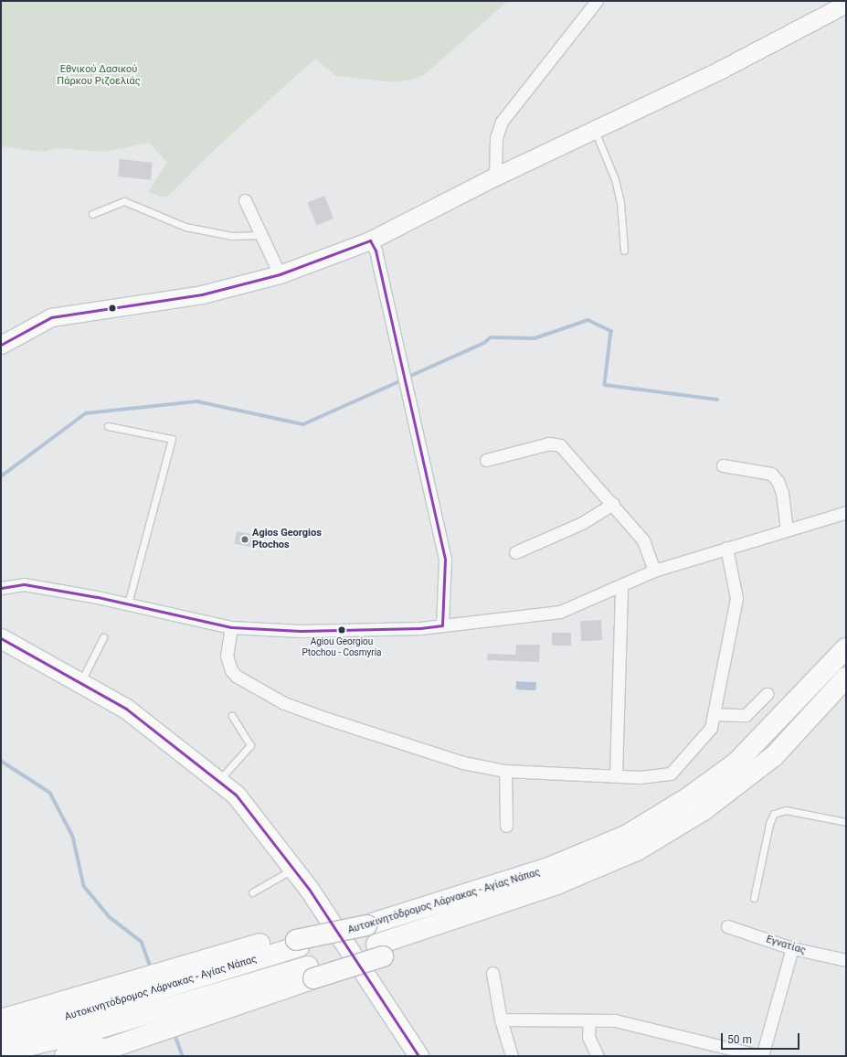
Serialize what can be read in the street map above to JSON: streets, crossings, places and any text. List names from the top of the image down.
{
  "streets": {
    "highway": ["Αυτοκινητόδρομος Λάρνακας - Αγίας Νάπας"],
    "street": ["Εγνατίας"]
  },
  "parks": ["Εθνικού Δασικού Πάρκου Ριζοελιάς"],
  "places": ["Agios Georgios Ptochos", "Agiou Georgiou Ptochou - Cosmyria"],
  "scale_bar": "50 m"
}
